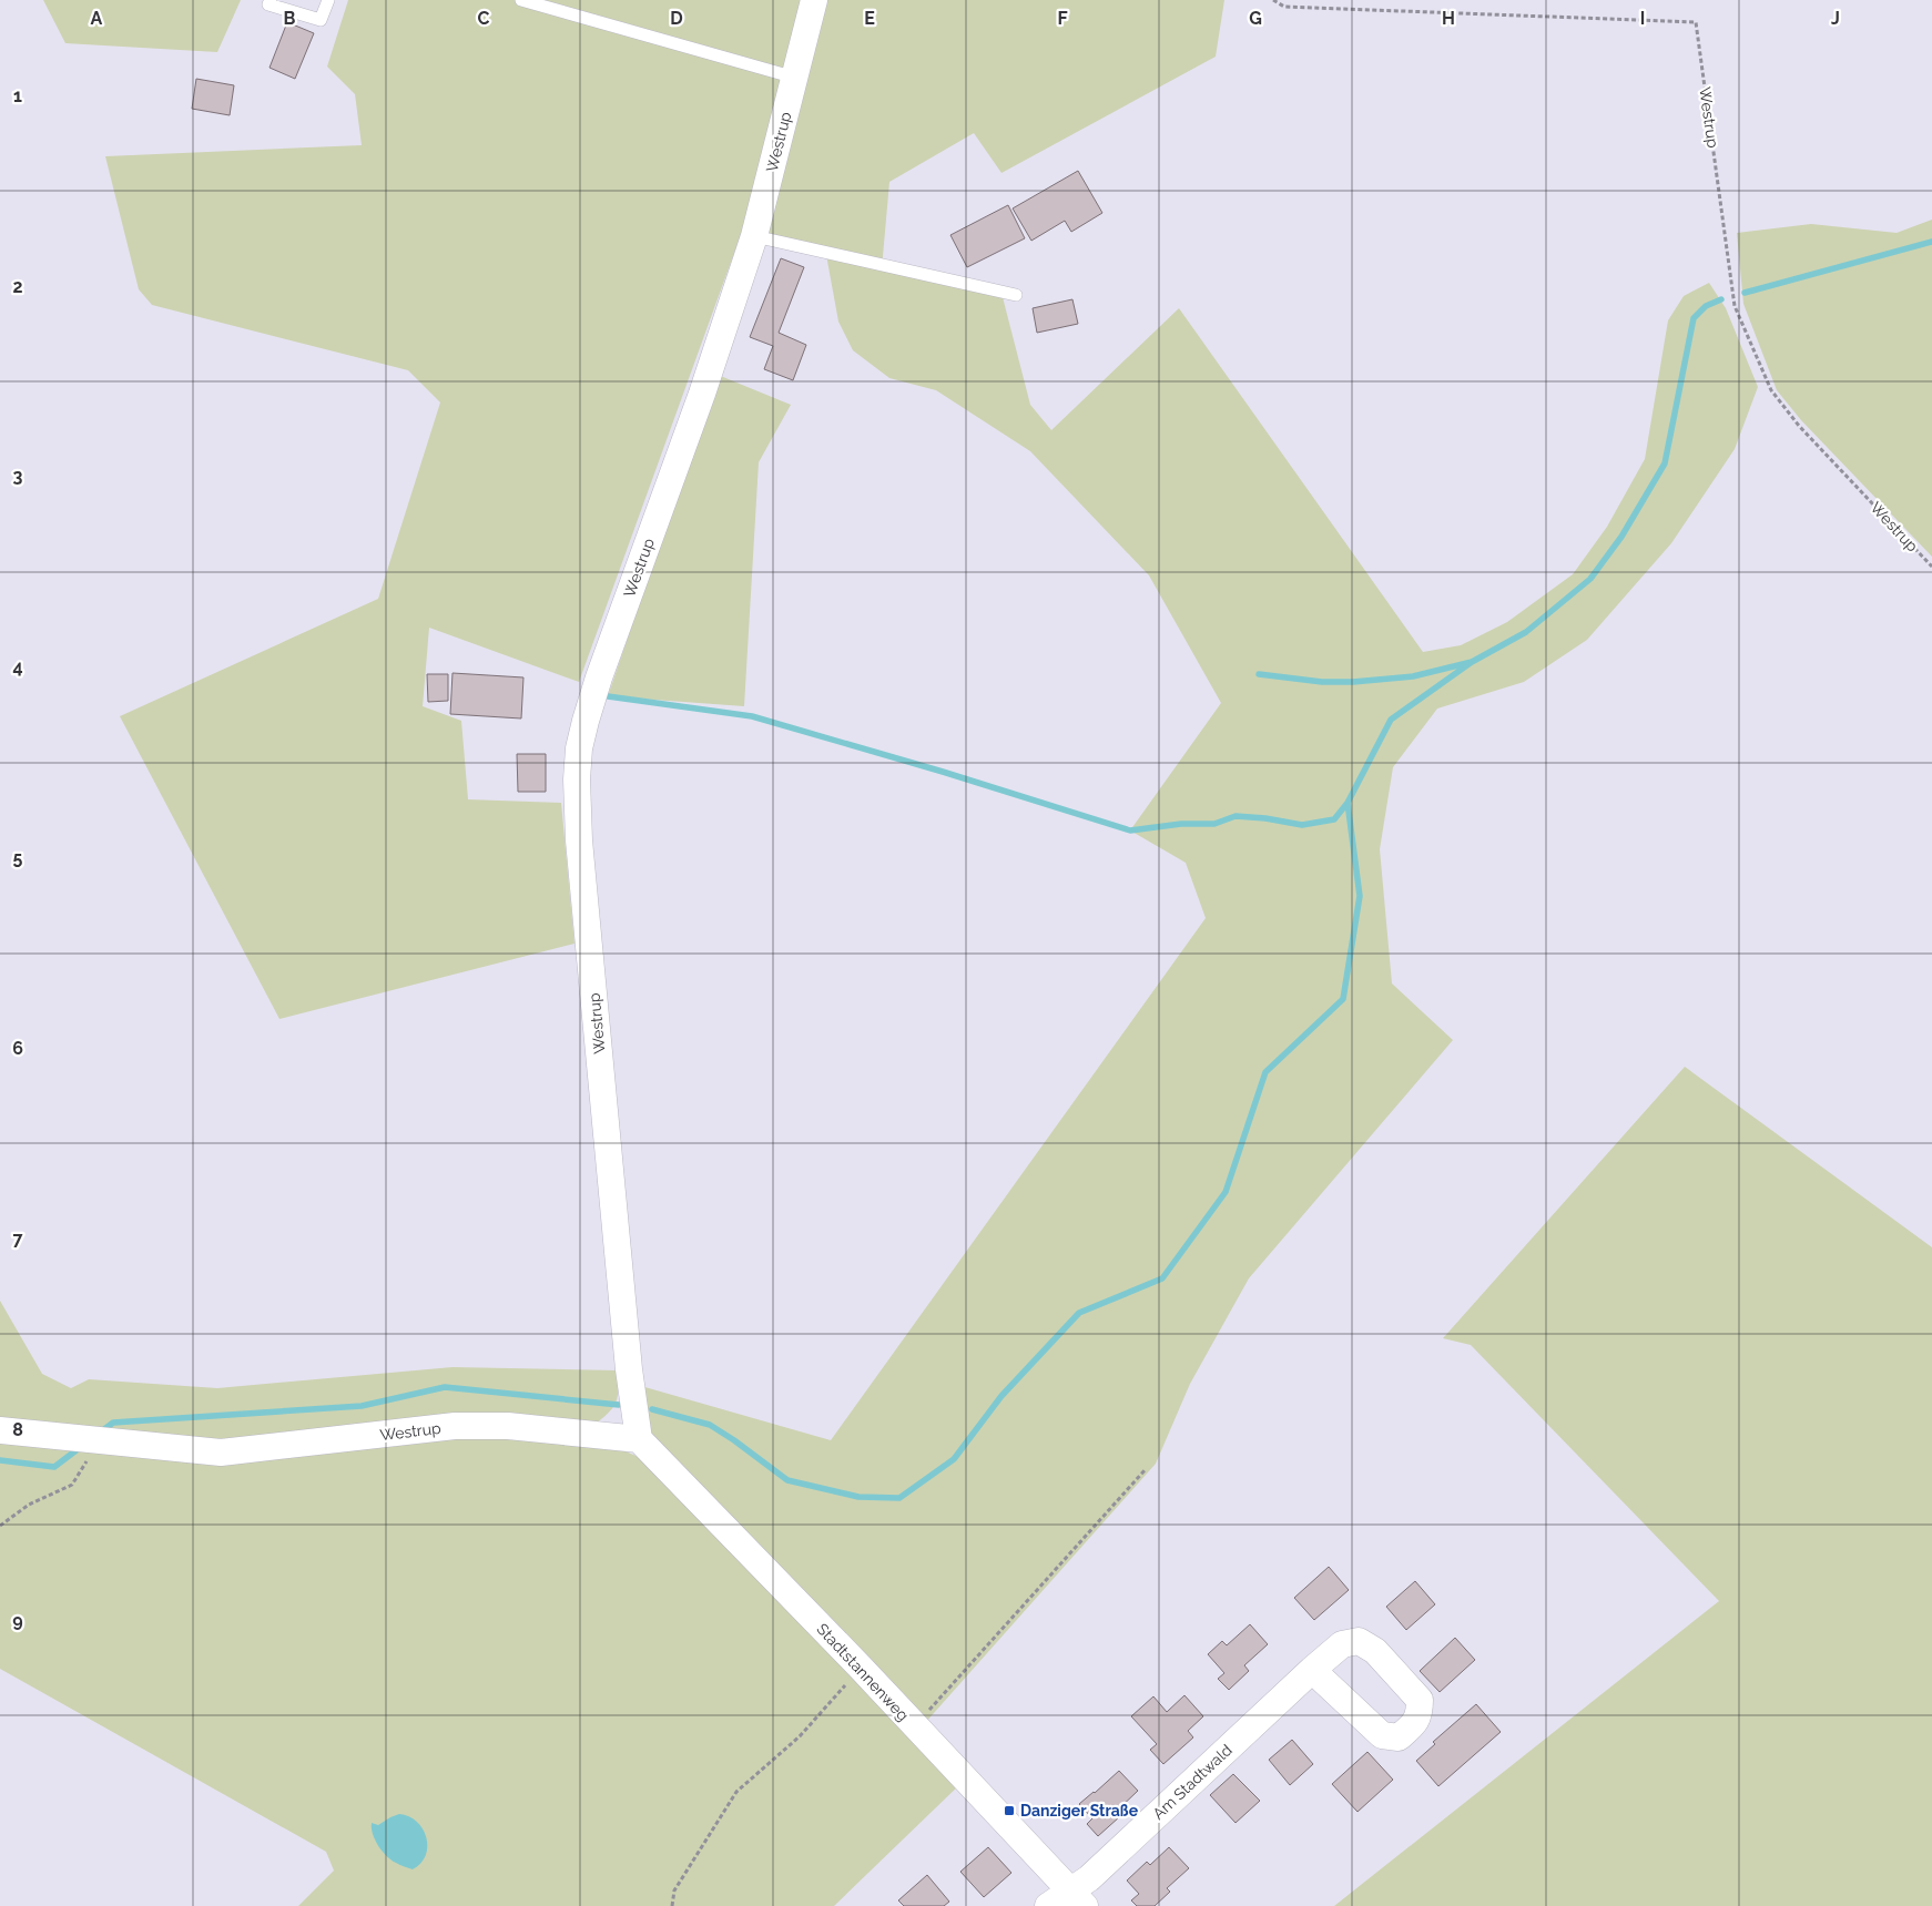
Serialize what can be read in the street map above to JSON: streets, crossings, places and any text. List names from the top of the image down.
{
  "streets": {
    "street": ["Westrup", "Stadtstannenweg", "Am Stadtwald"]
  },
  "crossings": [
    ["Westrup", "Stadtstannenweg"],
    ["Stadtstannenweg", "Am Stadtwald"]
  ],
  "places": {
    "transit": ["Danziger Straße"]
  },
  "grid": {
    "columns": [
      "A",
      "B",
      "C",
      "D",
      "E",
      "F",
      "G",
      "H",
      "I",
      "J"
    ],
    "rows": [
      "1",
      "2",
      "3",
      "4",
      "5",
      "6",
      "7",
      "8",
      "9"
    ]
  }
}
